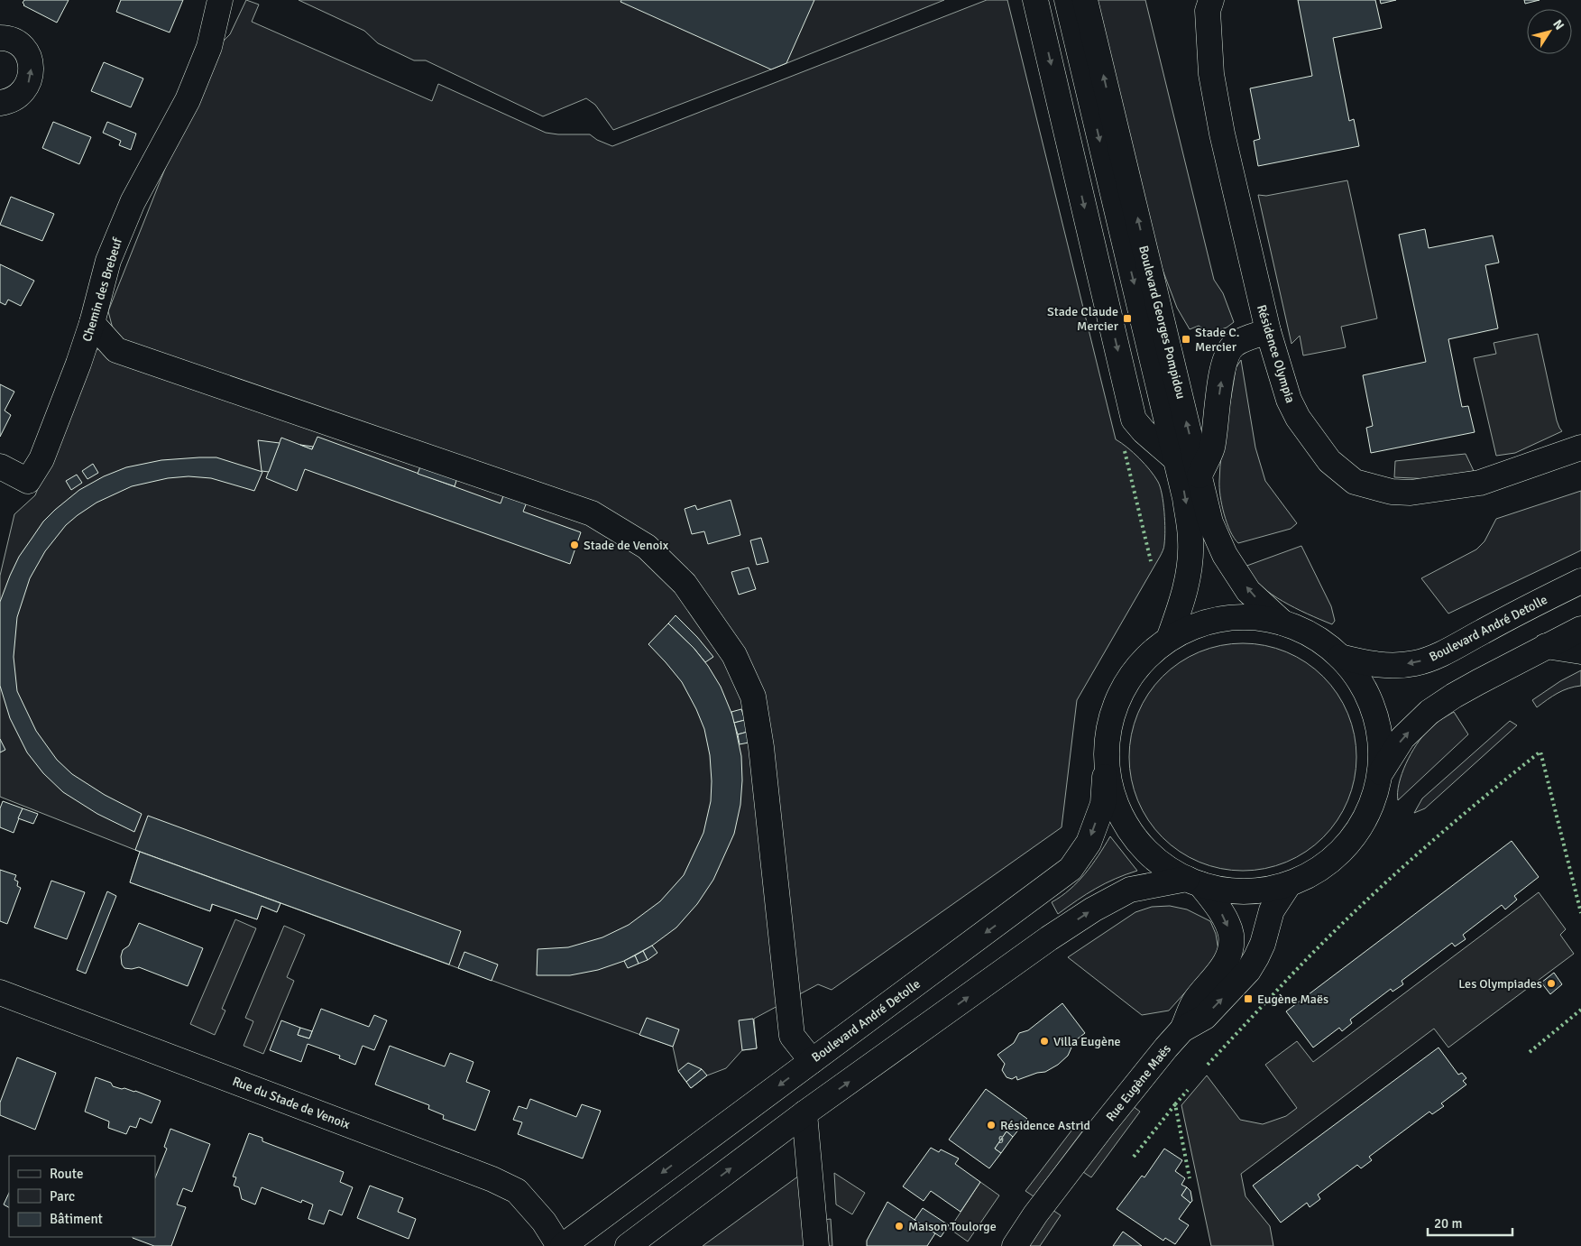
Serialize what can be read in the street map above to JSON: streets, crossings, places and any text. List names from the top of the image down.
{
  "streets": {
    "street": [
      "Chemin des Brebeuf",
      "Boulevard Georges Pompidou",
      "Résidence Olympia",
      "Boulevard André Detolle",
      "Rue Eugène Maës",
      "Rue du Stade de Venoix"
    ]
  },
  "places": {
    "transit": ["Stade Claude Mercier", "Stade C. Mercier", "Eugène Maës"],
    "other": [
      "Stade de Venoix",
      "Les Olympiades",
      "Villa Eugène",
      "Résidence Astrid",
      "Maison Toulorge"
    ]
  },
  "house_numbers": ["9"],
  "legend": ["Route", "Parc", "Bâtiment"],
  "scale_bar": "20 m",
  "north": "top right"
}
